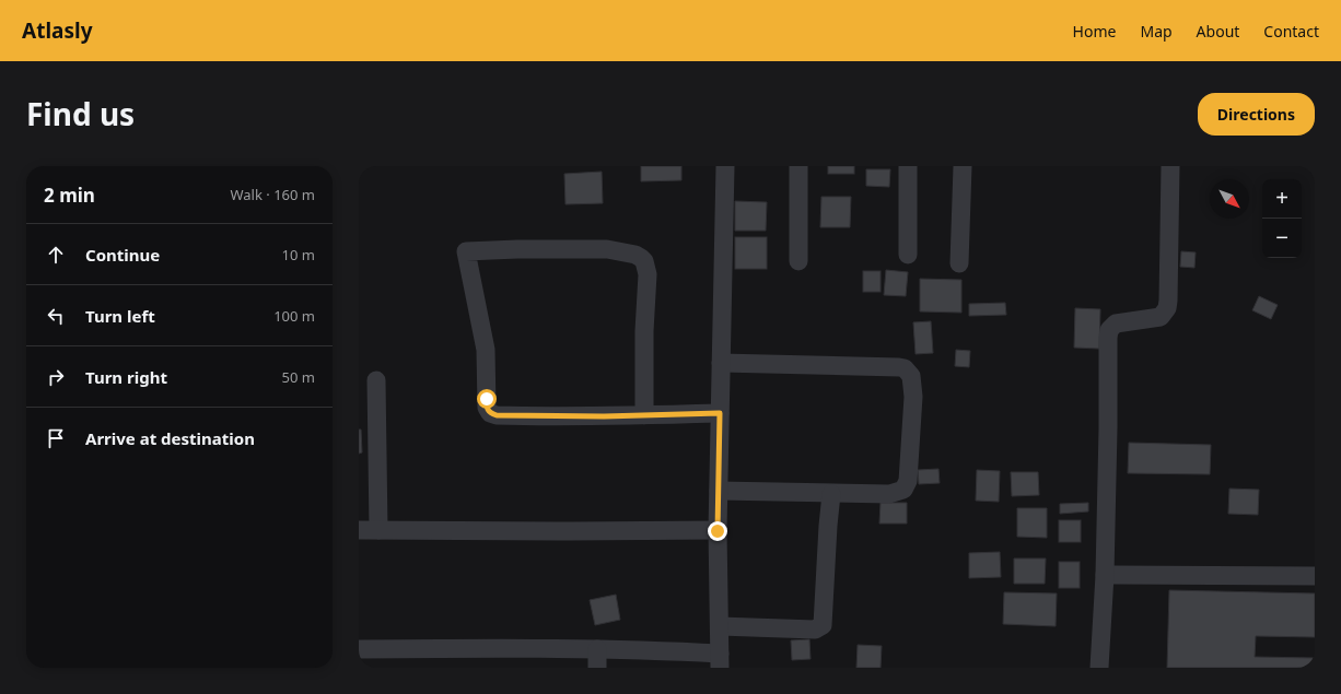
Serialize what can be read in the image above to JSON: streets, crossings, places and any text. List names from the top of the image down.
{
  "north": "bottom right",
  "page": {
    "header": "Atlasly",
    "nav": [
      "Home",
      "Map",
      "About",
      "Contact"
    ],
    "title": "Find us",
    "buttons": "Directions",
    "heading": ["2 min", "Walk · 160 m"],
    "map_buttons": ["+", "−"],
    "list": [
      ["Continue", "10 m"],
      ["Turn left", "100 m"],
      ["Turn right", "50 m"],
      "Arrive at destination"
    ]
  }
}
